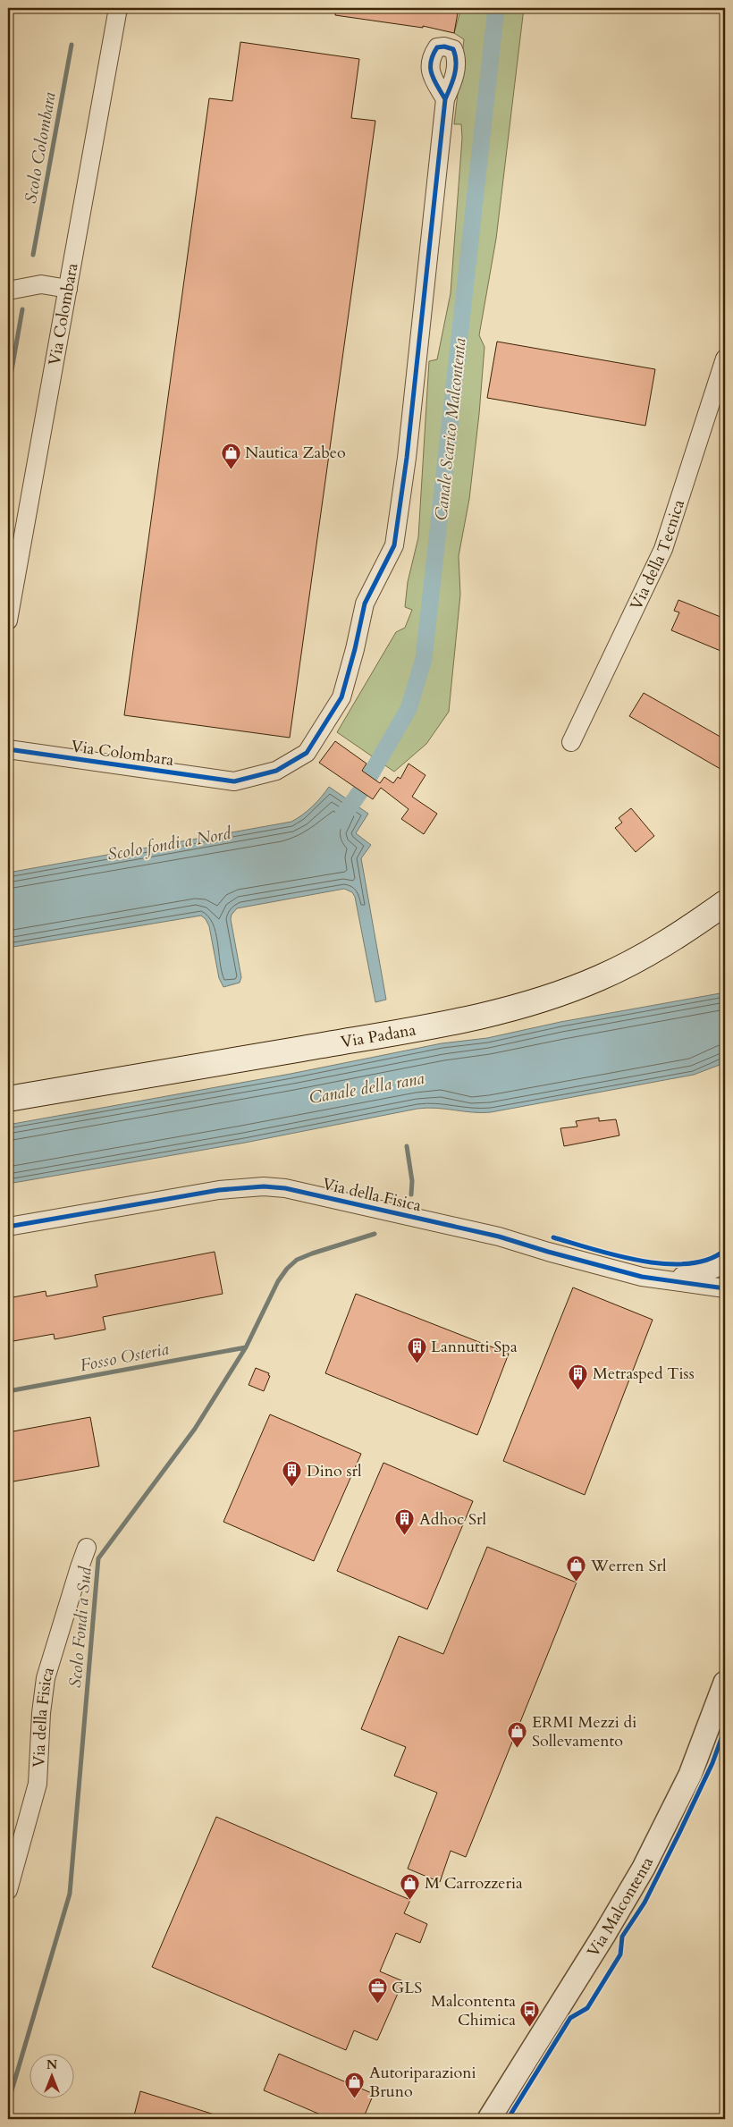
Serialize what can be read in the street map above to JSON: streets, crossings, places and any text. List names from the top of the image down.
{
  "streets": {
    "main road": ["Via Padana"],
    "street": [
      "Via Colombara",
      "Via della Tecnica",
      "Via della Fisica",
      "Via Malcontenta"
    ]
  },
  "water": [
    "Scolo Colombara",
    "Canale Scarico Malcontenta",
    "Scolo fondi a Nord",
    "Canale della rana",
    "Fosso Osteria",
    "Scolo Fondi a Sud"
  ],
  "places": {
    "shop": [
      "Nautica Zabeo",
      "Werren Srl",
      "ERMI Mezzi di Sollevamento",
      "M Carrozzeria",
      "Autoriparazioni Bruno"
    ],
    "building": [
      "Lannutti Spa",
      "Metrasped Tiss",
      "Dino srl",
      "Adhoc Srl"
    ],
    "office": ["GLS"],
    "bus stop": ["Malcontenta Chimica"]
  },
  "north": "top"
}
